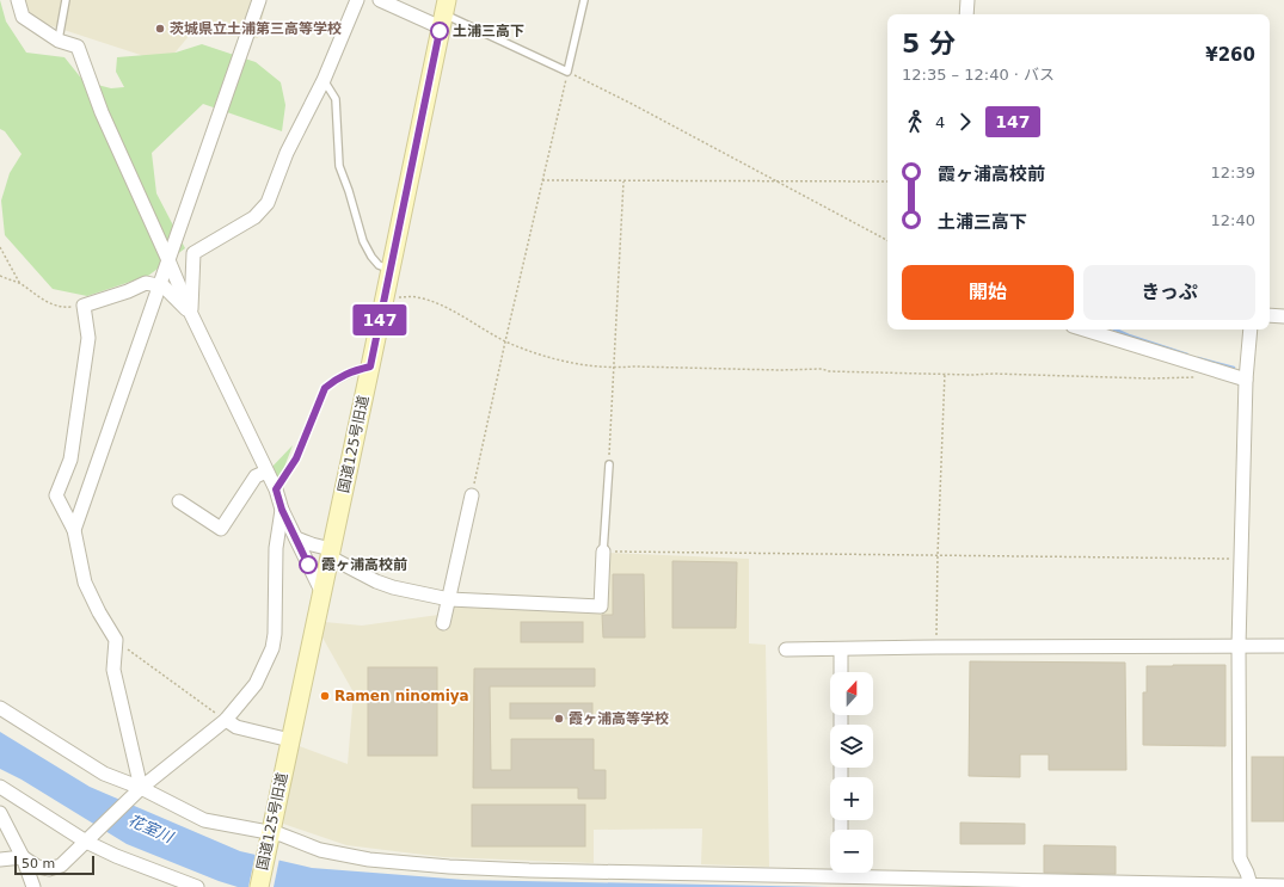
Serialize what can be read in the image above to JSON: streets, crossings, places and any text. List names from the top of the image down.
{
  "streets": {
    "street": ["国道125号旧道"]
  },
  "water": ["花室川"],
  "places": [
    "茨城県立土浦第三高等学校",
    "土浦三高下",
    "霞ヶ浦高校前",
    "Ramen ninomiya",
    "霞ヶ浦高等学校"
  ],
  "lines": ["bus line 147"],
  "scale_bar": "50 m",
  "north": "top",
  "page": {
    "on_map": "147",
    "heading": ["5 分", "12:35 – 12:40 · バス", "¥260"],
    "legs": ["4", "147"],
    "list": [
      {
        "name": "霞ヶ浦高校前",
        "value": "12:39"
      },
      {
        "name": "土浦三高下",
        "value": "12:40"
      }
    ],
    "buttons": ["開始", "きっぷ"],
    "map_buttons": ["+", "−"],
    "scale": "50 m"
  }
}
